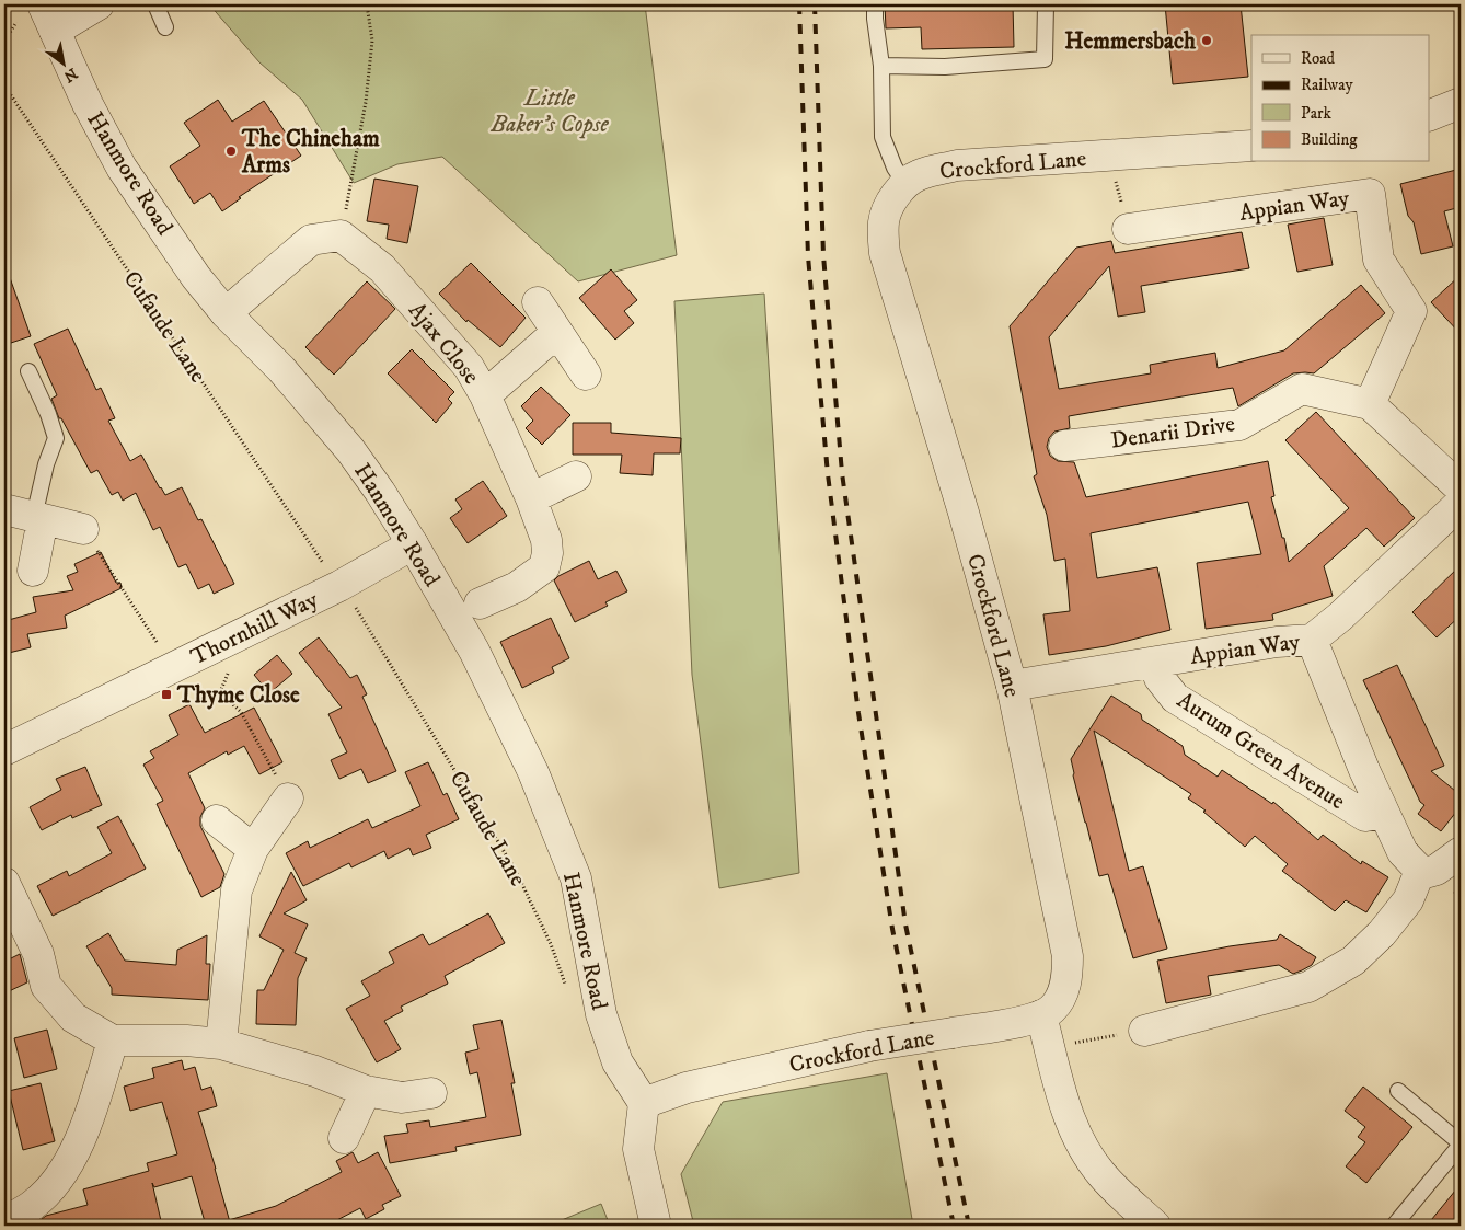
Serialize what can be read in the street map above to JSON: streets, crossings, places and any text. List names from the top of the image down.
{
  "streets": {
    "street": [
      "Crockford Lane",
      "Hanmore Road",
      "Appian Way",
      "Ajax Close",
      "Denarii Drive",
      "Thornhill Way",
      "Aurum Green Avenue"
    ],
    "path": ["Cufaude Lane"]
  },
  "crossings": [
    ["Crockford Lane", "Hanmore Road"],
    ["Crockford Lane", "Appian Way"],
    ["Hanmore Road", "Thornhill Way"],
    ["Appian Way", "Denarii Drive"],
    ["Appian Way", "Aurum Green Avenue"]
  ],
  "parks": ["Little Baker's Copse"],
  "places": {
    "other": ["Hemmersbach", "The Chineham Arms"],
    "transit": ["Thyme Close"]
  },
  "legend": [
    "Road",
    "Railway",
    "Park",
    "Building"
  ],
  "north": "bottom right"
}
